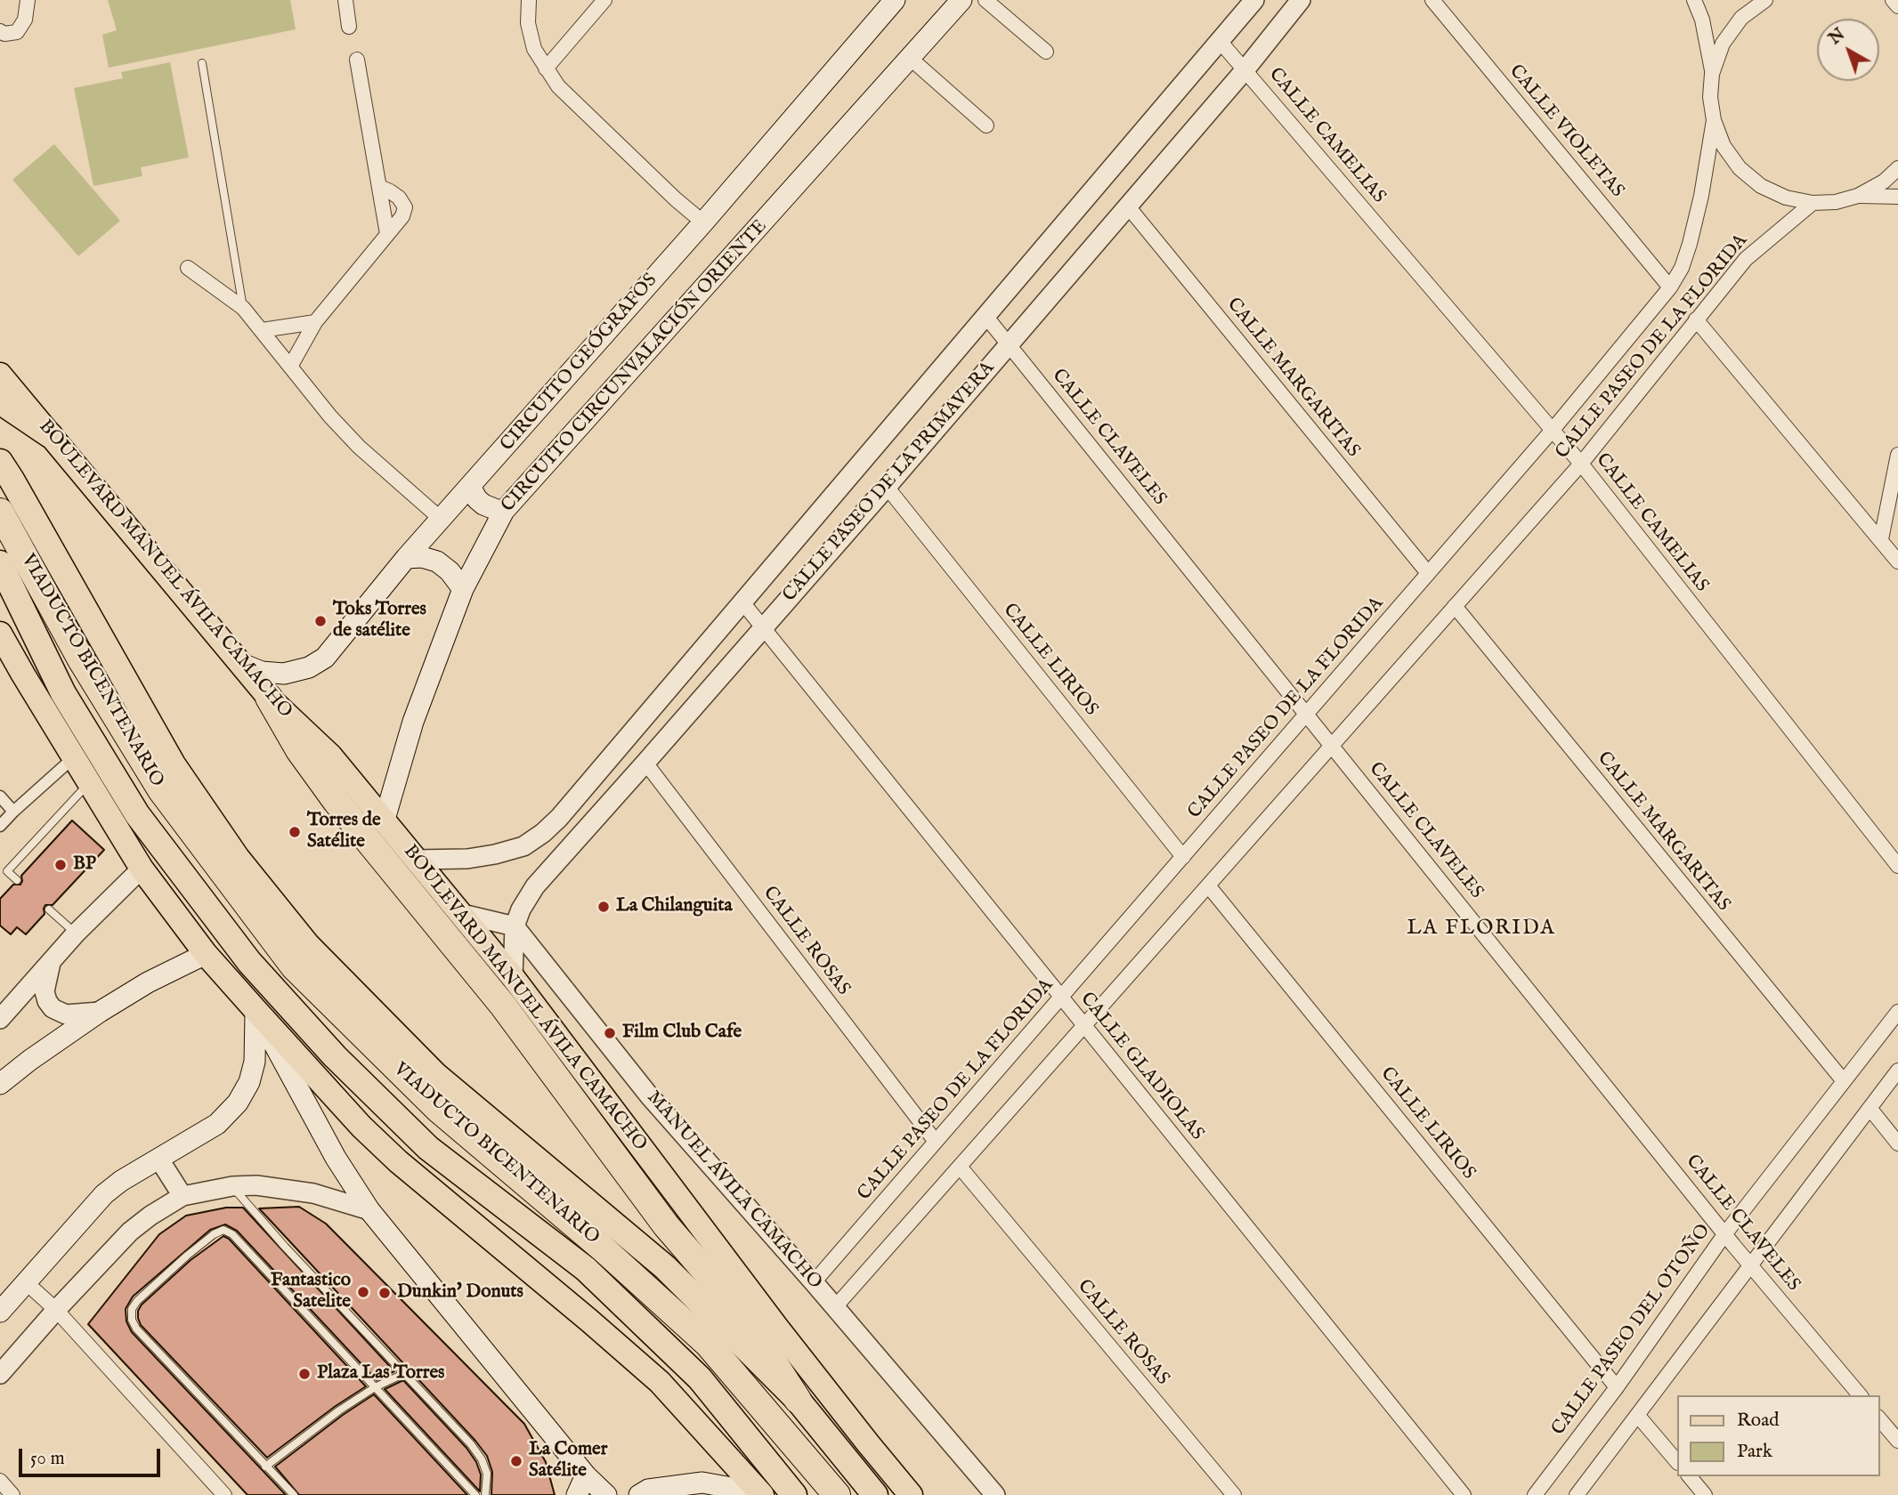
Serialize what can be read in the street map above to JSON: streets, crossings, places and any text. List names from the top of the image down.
{
  "streets": {
    "highway": ["VIADUCTO BICENTENARIO"],
    "main road": ["CIRCUITO GEÓGRAFOS", "CIRCUITO CIRCUNVALACIÓN ORIENTE", "BOULEVARD MANUEL ÁVILA CAMACHO"],
    "street": [
      "CALLE VIOLETAS",
      "CALLE CAMELIAS",
      "CALLE PASEO DE LA FLORIDA",
      "CALLE MARGARITAS",
      "CALLE CLAVELES",
      "CALLE PASEO DE LA PRIMAVERA",
      "CALLE LIRIOS",
      "CALLE ROSAS",
      "CALLE GLADIOLAS",
      "MANUEL ÁVILA CAMACHO",
      "CALLE PASEO DEL OTOÑO"
    ]
  },
  "crossings": [
    ["CALLE VIOLETAS", "CALLE PASEO DE LA FLORIDA"],
    ["CALLE CAMELIAS", "CALLE PASEO DE LA FLORIDA"],
    ["CALLE CAMELIAS", "CALLE PASEO DE LA PRIMAVERA"],
    ["CALLE PASEO DE LA FLORIDA", "CALLE MARGARITAS"],
    ["CALLE PASEO DE LA FLORIDA", "CALLE CLAVELES"],
    ["CALLE PASEO DE LA FLORIDA", "CALLE LIRIOS"],
    ["CALLE PASEO DE LA FLORIDA", "CALLE ROSAS"],
    ["CALLE PASEO DE LA FLORIDA", "CALLE GLADIOLAS"],
    ["CALLE PASEO DE LA FLORIDA", "MANUEL ÁVILA CAMACHO"],
    ["CIRCUITO GEÓGRAFOS", "BOULEVARD MANUEL ÁVILA CAMACHO"],
    ["CIRCUITO CIRCUNVALACIÓN ORIENTE", "BOULEVARD MANUEL ÁVILA CAMACHO"],
    ["CALLE MARGARITAS", "CALLE PASEO DE LA PRIMAVERA"],
    ["CALLE MARGARITAS", "CALLE PASEO DEL OTOÑO"],
    ["CALLE CLAVELES", "CALLE PASEO DE LA PRIMAVERA"],
    ["CALLE CLAVELES", "CALLE PASEO DEL OTOÑO"],
    ["CALLE PASEO DE LA PRIMAVERA", "BOULEVARD MANUEL ÁVILA CAMACHO"],
    ["CALLE PASEO DE LA PRIMAVERA", "CALLE LIRIOS"],
    ["CALLE PASEO DE LA PRIMAVERA", "CALLE ROSAS"],
    ["CALLE PASEO DE LA PRIMAVERA", "CALLE GLADIOLAS"],
    ["CALLE PASEO DE LA PRIMAVERA", "MANUEL ÁVILA CAMACHO"],
    ["CALLE LIRIOS", "CALLE PASEO DEL OTOÑO"]
  ],
  "districts": ["LA FLORIDA"],
  "places": [
    "Toks Torres de satélite",
    "Torres de Satélite",
    "BP",
    "La Chilanguita",
    "Film Club Cafe",
    "Fantastico Satelite",
    "Dunkin' Donuts",
    "Plaza Las Torres",
    "La Comer Satélite"
  ],
  "legend": ["Road", "Park"],
  "scale_bar": "50 m",
  "north": "top left"
}
